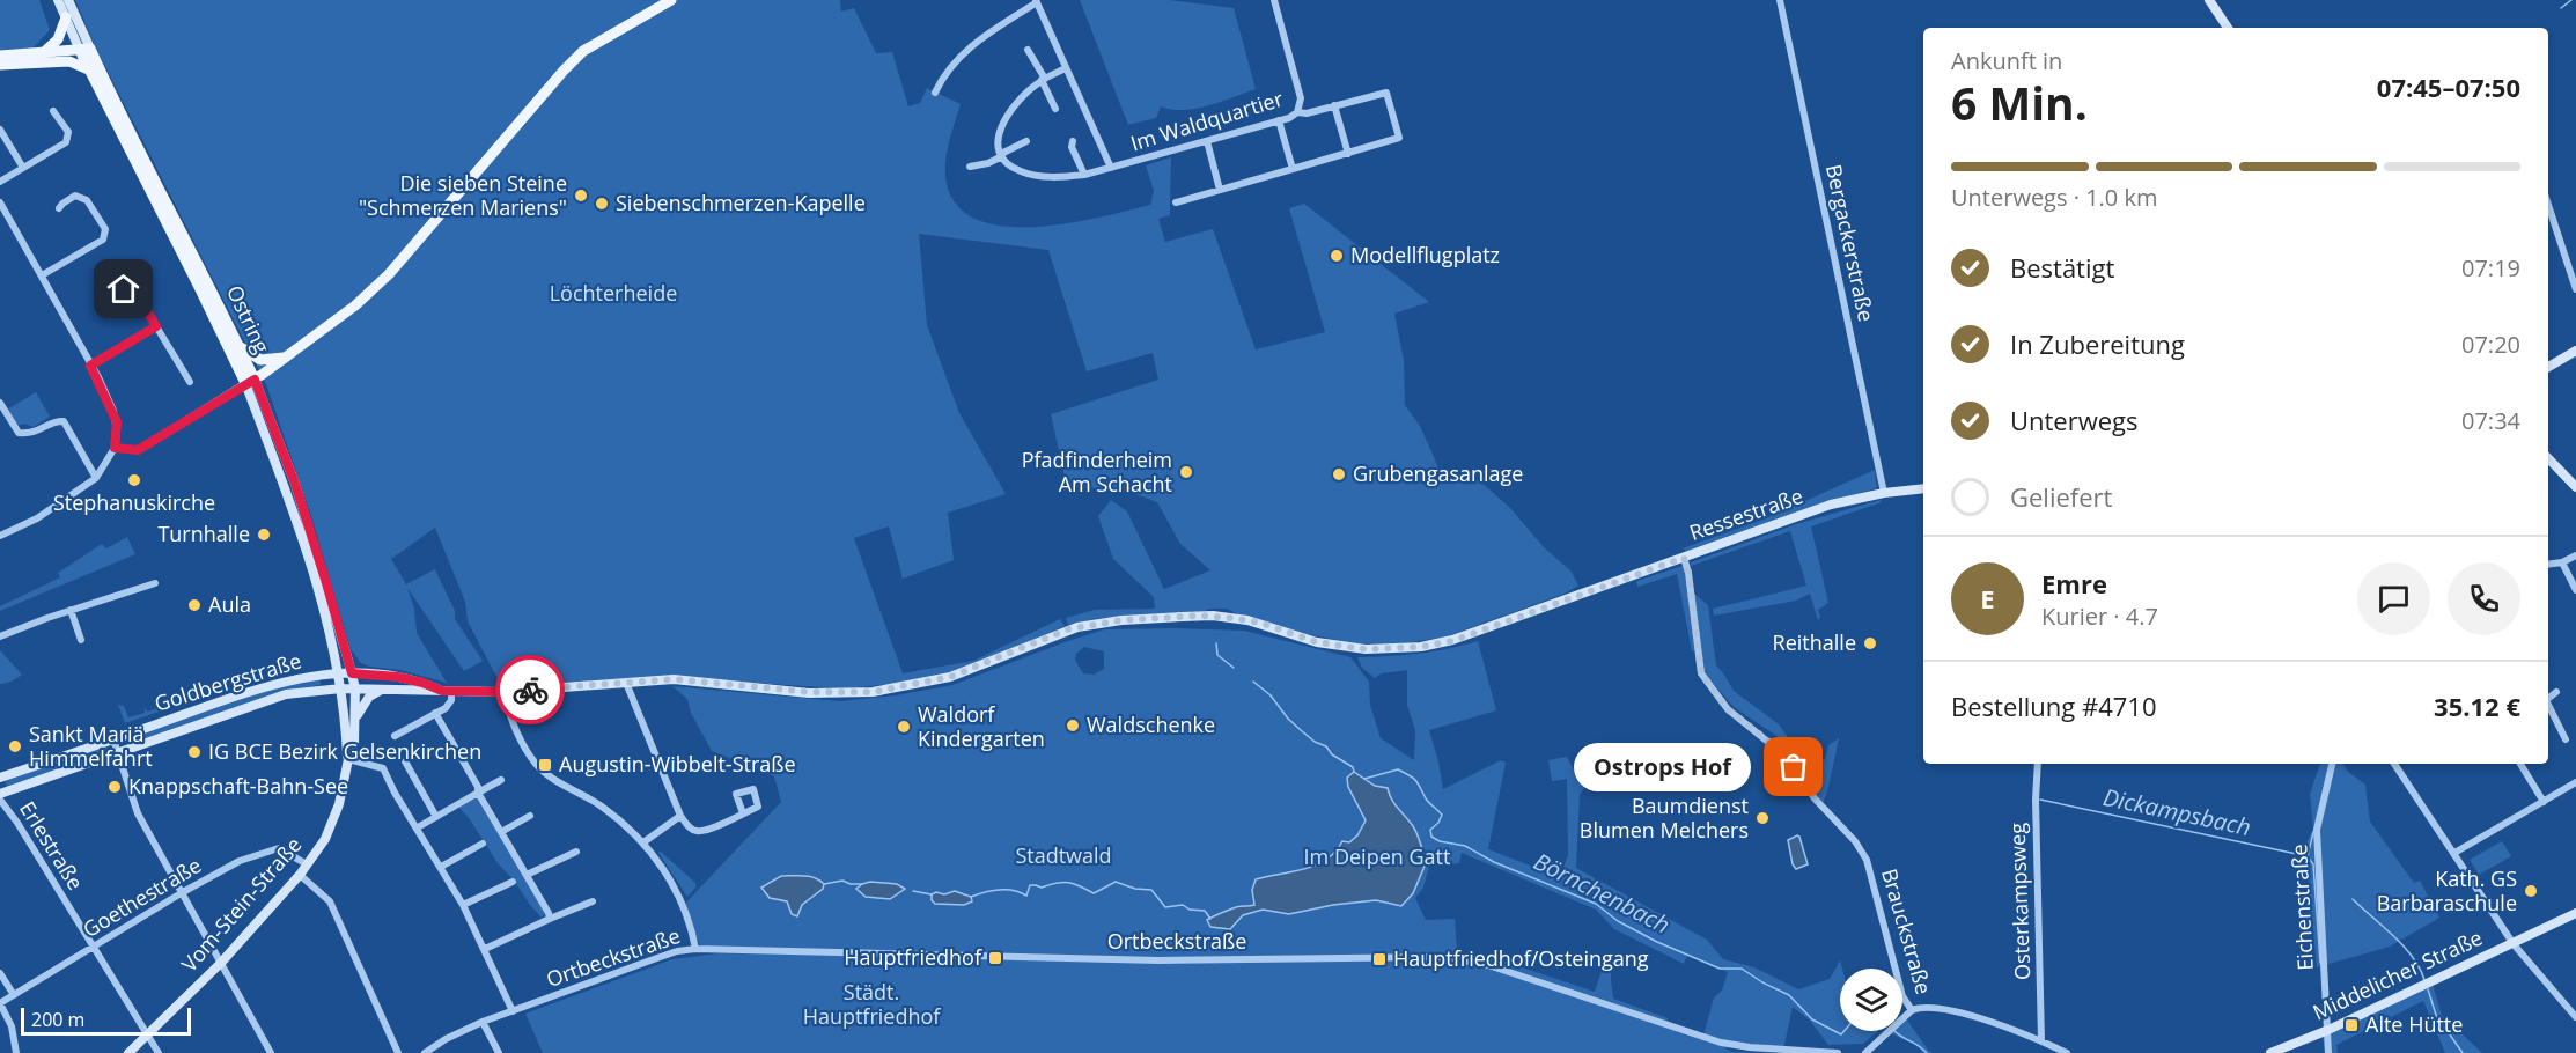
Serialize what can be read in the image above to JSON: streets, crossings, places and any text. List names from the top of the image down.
{
  "streets": {
    "main road": [
      "Ostring",
      "Ressestraße",
      "Goldbergstraße",
      "Vom-Stein-Straße",
      "Middelicher Straße"
    ],
    "street": [
      "Im Waldquartier",
      "Bergackerstraße",
      "Erlestraße",
      "Goethestraße",
      "Osterkampsweg",
      "Eichenstraße",
      "Brauckstraße",
      "Ortbeckstraße"
    ]
  },
  "crossings": [
    ["Bergackerstraße", "Ressestraße"],
    ["Ostring", "Ressestraße"],
    ["Ostring", "Goldbergstraße"],
    ["Ostring", "Vom-Stein-Straße"],
    ["Ressestraße", "Goldbergstraße"],
    ["Ressestraße", "Vom-Stein-Straße"],
    ["Ressestraße", "Brauckstraße"],
    ["Goldbergstraße", "Vom-Stein-Straße"],
    ["Erlestraße", "Goethestraße"],
    ["Erlestraße", "Vom-Stein-Straße"],
    ["Goethestraße", "Vom-Stein-Straße"],
    ["Osterkampsweg", "Brauckstraße"],
    ["Eichenstraße", "Middelicher Straße"]
  ],
  "water": ["Dickampsbach", "Börnchenbach"],
  "parks": [
    "Löchterheide",
    "Stadtwald",
    "Im Deipen Gatt",
    "Städt. Hauptfriedhof"
  ],
  "places": {
    "other": [
      "Die sieben Steine \"Schmerzen Mariens\"",
      "Siebenschmerzen-Kapelle",
      "Modellflugplatz",
      "Pfadfinderheim Am Schacht",
      "Grubengasanlage",
      "Stephanuskirche",
      "Turnhalle",
      "Aula",
      "Reithalle",
      "Waldschenke",
      "Waldorf Kindergarten",
      "Sankt Mariä Himmelfahrt",
      "IG BCE Bezirk Gelsenkirchen",
      "Ostrops Hof",
      "Knappschaft-Bahn-See",
      "Baumdienst Blumen Melchers",
      "Kath. GS Barbaraschule"
    ],
    "transit": [
      "Augustin-Wibbelt-Straße",
      "Hauptfriedhof",
      "Hauptfriedhof/Osteingang",
      "Alte Hütte"
    ]
  },
  "scale_bar": "200 m",
  "page": {
    "heading": ["6 Min.", "Ankunft in", "07:45–07:50"],
    "panel": [
      "Emre",
      "Kurier · 4.7",
      "Bestellung #4710",
      "35.12 €"
    ],
    "bar": "Unterwegs · 1.0 km",
    "list": [
      ["Bestätigt", "07:19"],
      ["In Zubereitung", "07:20"],
      ["Unterwegs", "07:34"],
      "Geliefert"
    ],
    "round": "E",
    "bubble": "Ostrops Hof",
    "scale": "200 m"
  }
}
